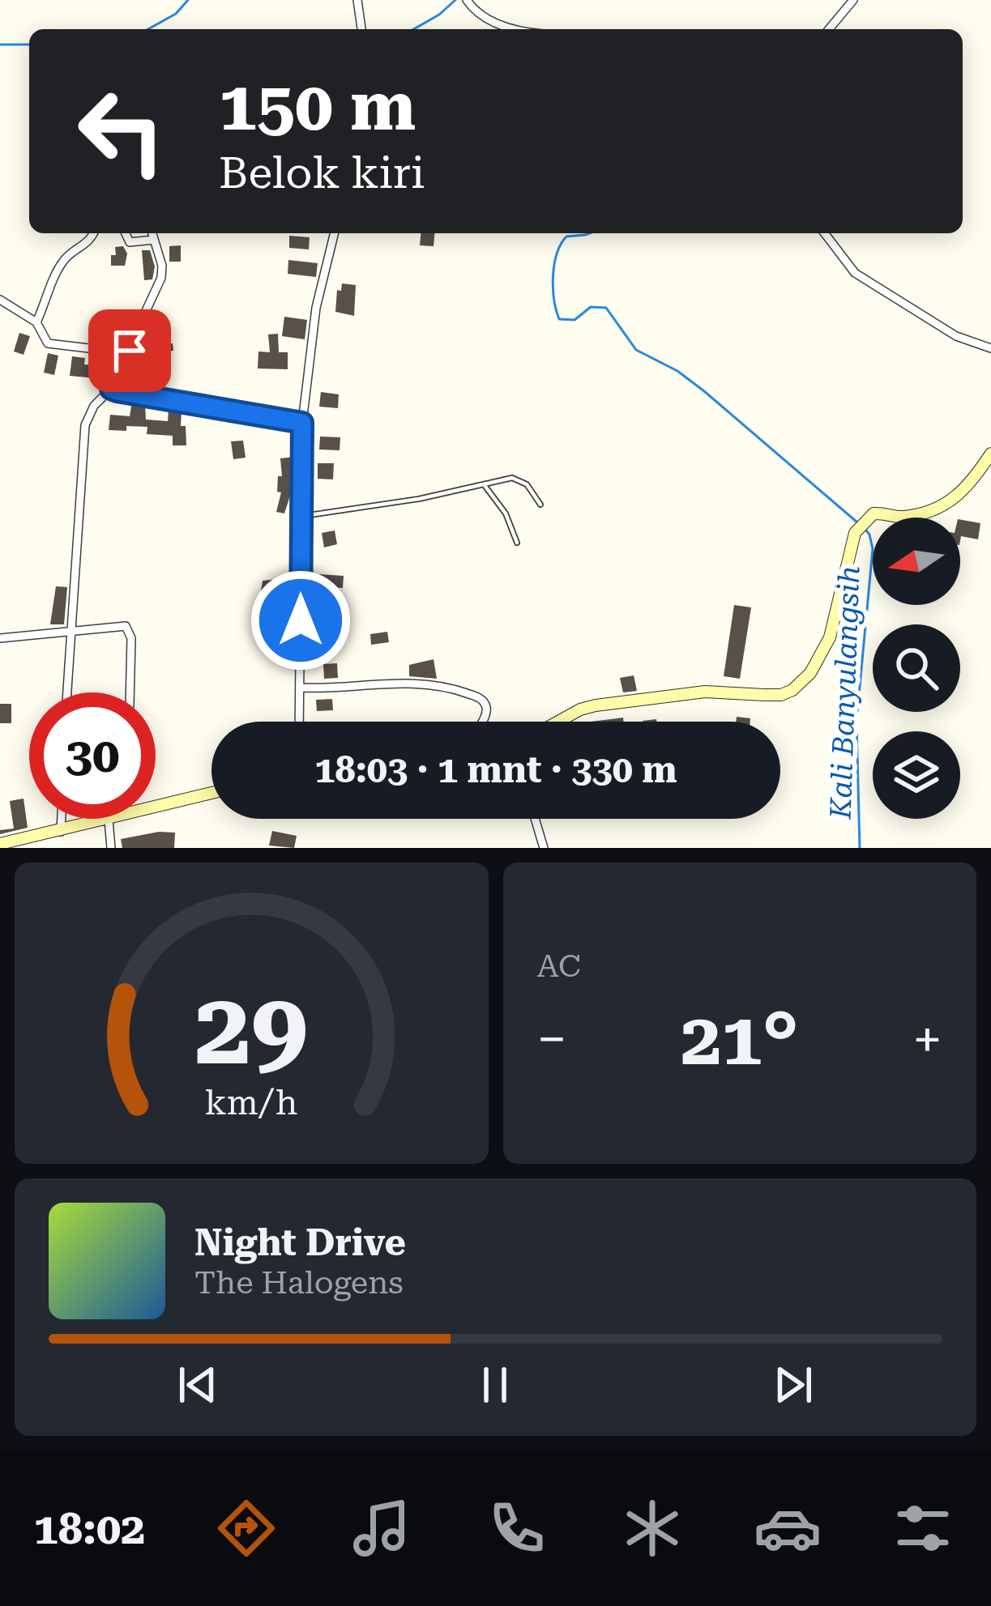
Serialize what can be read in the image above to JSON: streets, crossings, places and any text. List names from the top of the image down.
{
  "water": ["Kali Banyulangsih"],
  "north": "left",
  "page": {
    "turn": ["150 m", "Belok kiri"],
    "limit": "30",
    "trip": "18:03 · 1 mnt · 330 m",
    "tile": "AC",
    "heat": ["−", "21°", "+"],
    "song": ["Night Drive", "The Halogens"],
    "tabs": "18:02",
    "gauge": ["29", "km/h"]
  }
}
